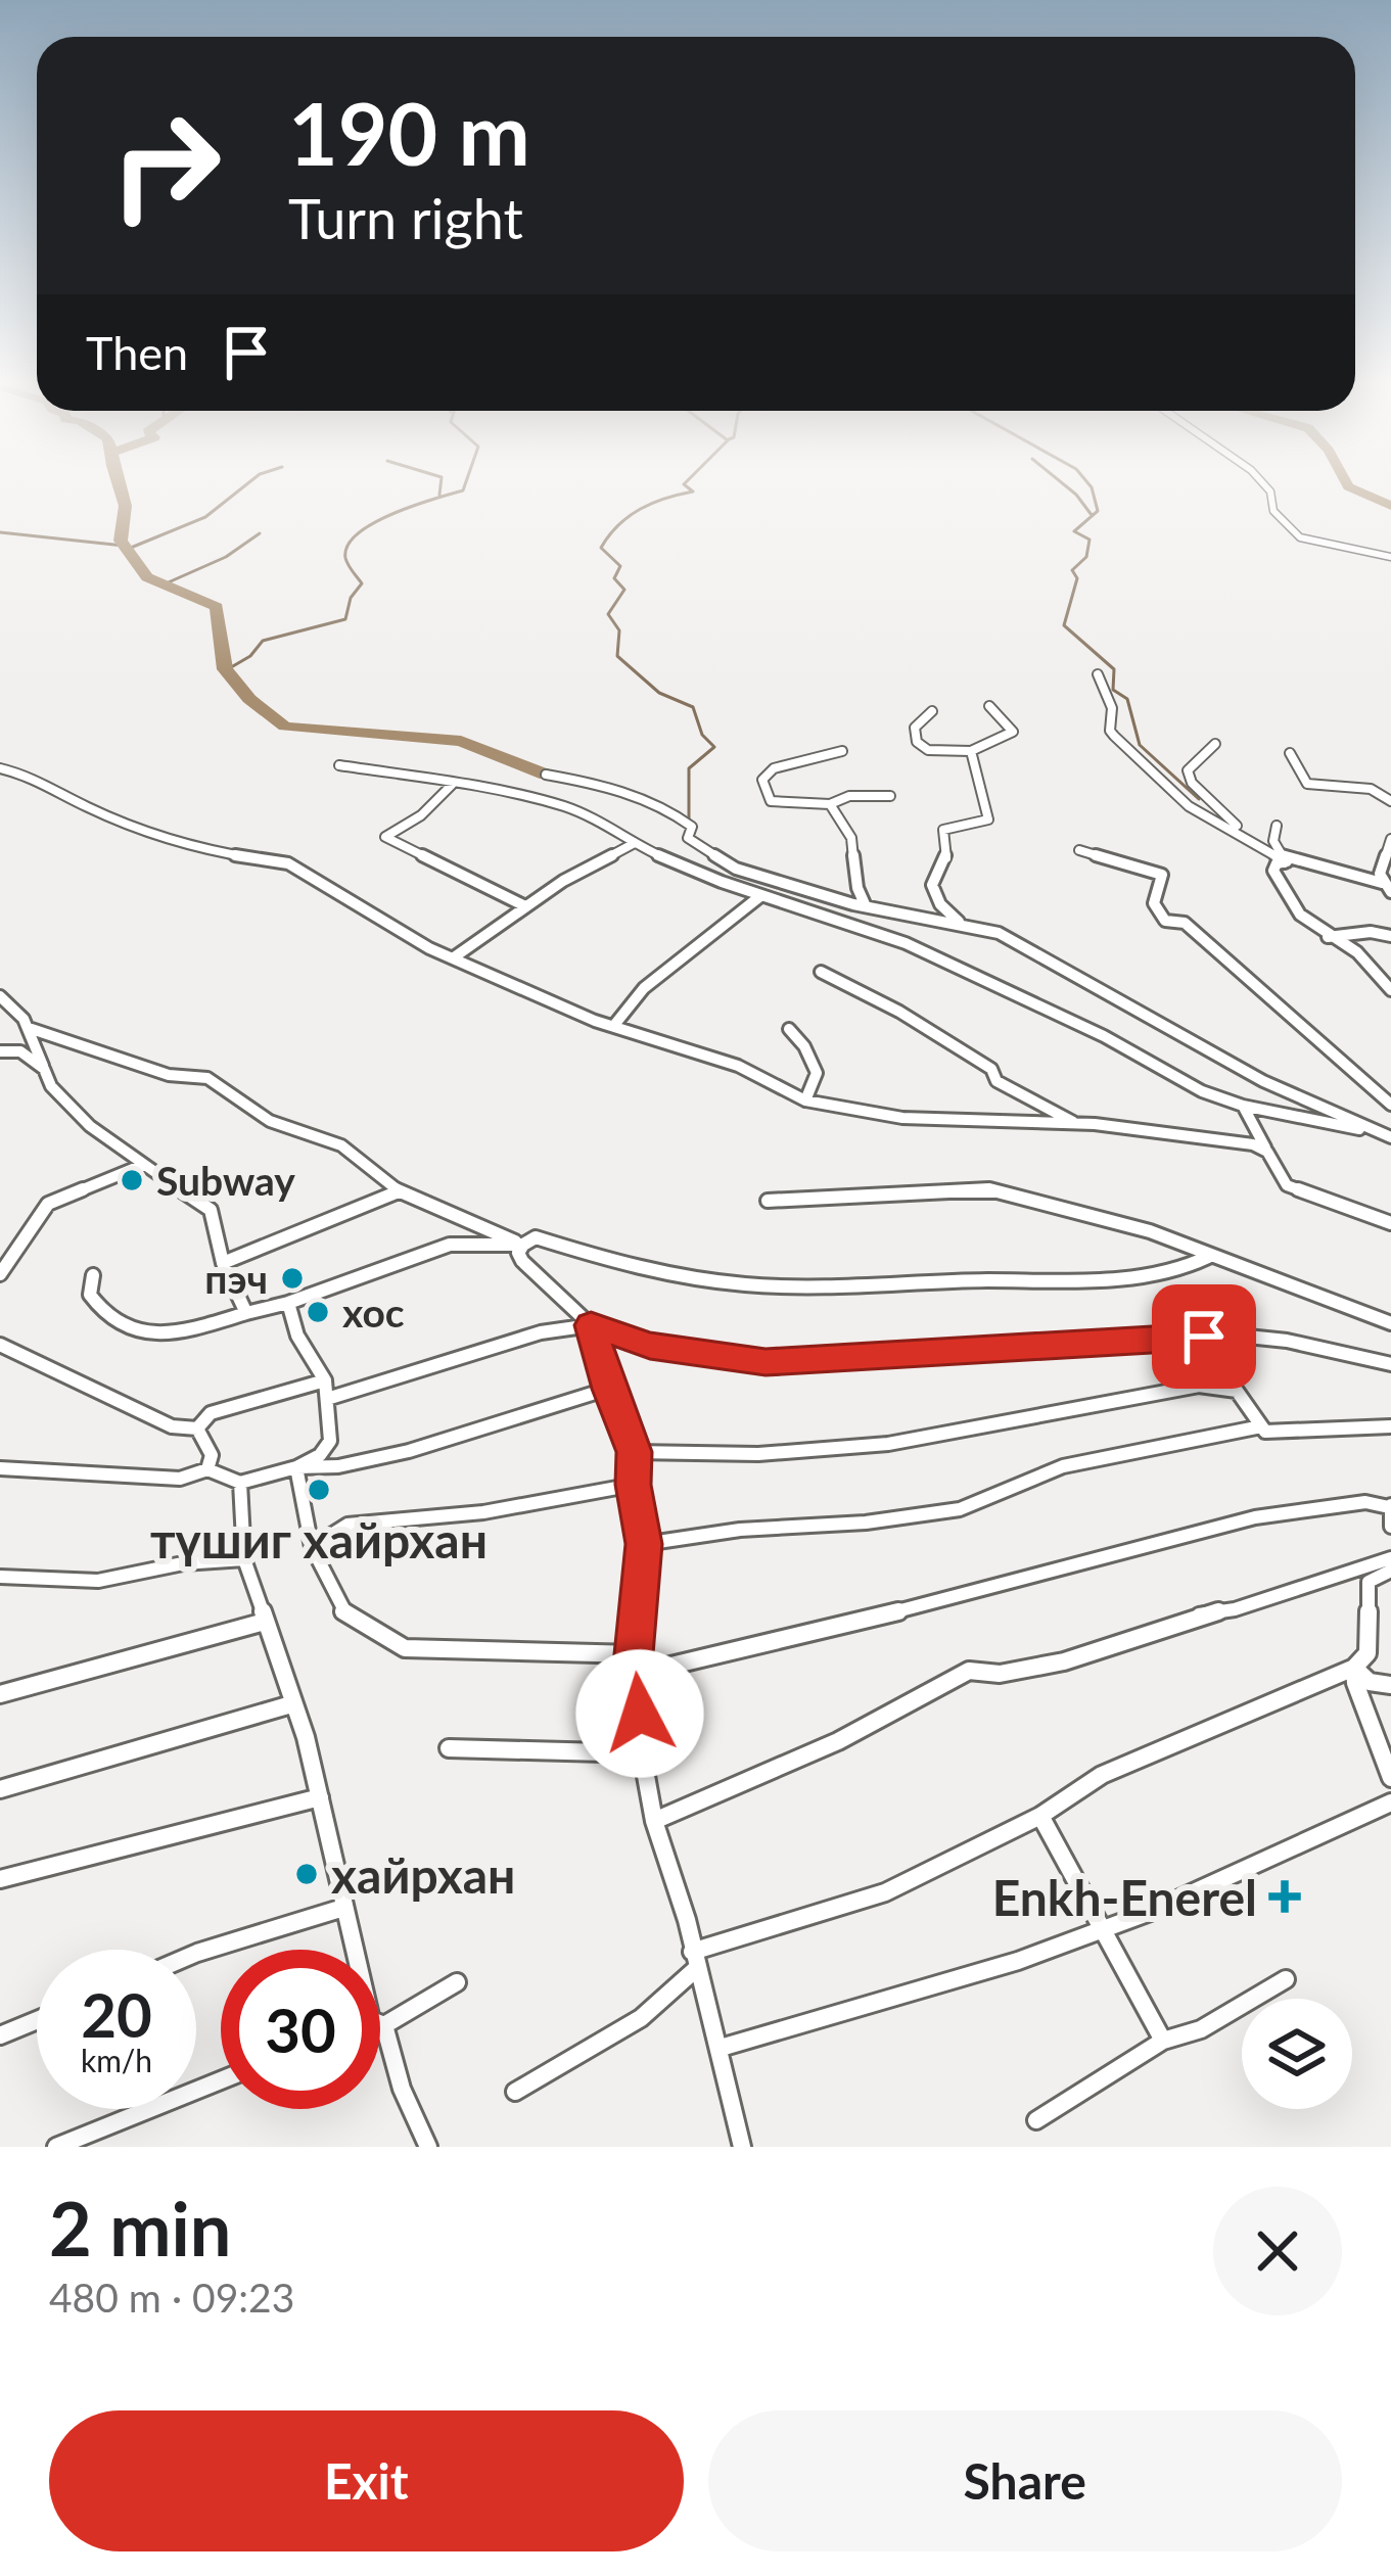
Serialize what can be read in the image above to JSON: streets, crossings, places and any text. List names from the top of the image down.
{
  "places": {
    "other": [
      "Subway",
      "пэч",
      "хос",
      "түшиг хайрхан",
      "хайрхан"
    ],
    "health": ["Enkh-Enerel"]
  },
  "page": {
    "turn": ["190 m", "Turn right"],
    "then": "Then",
    "speed": "20 km/h",
    "limit": "30",
    "heading": ["2 min", "480 m · 09:23"],
    "buttons": ["Exit", "Share"]
  }
}
